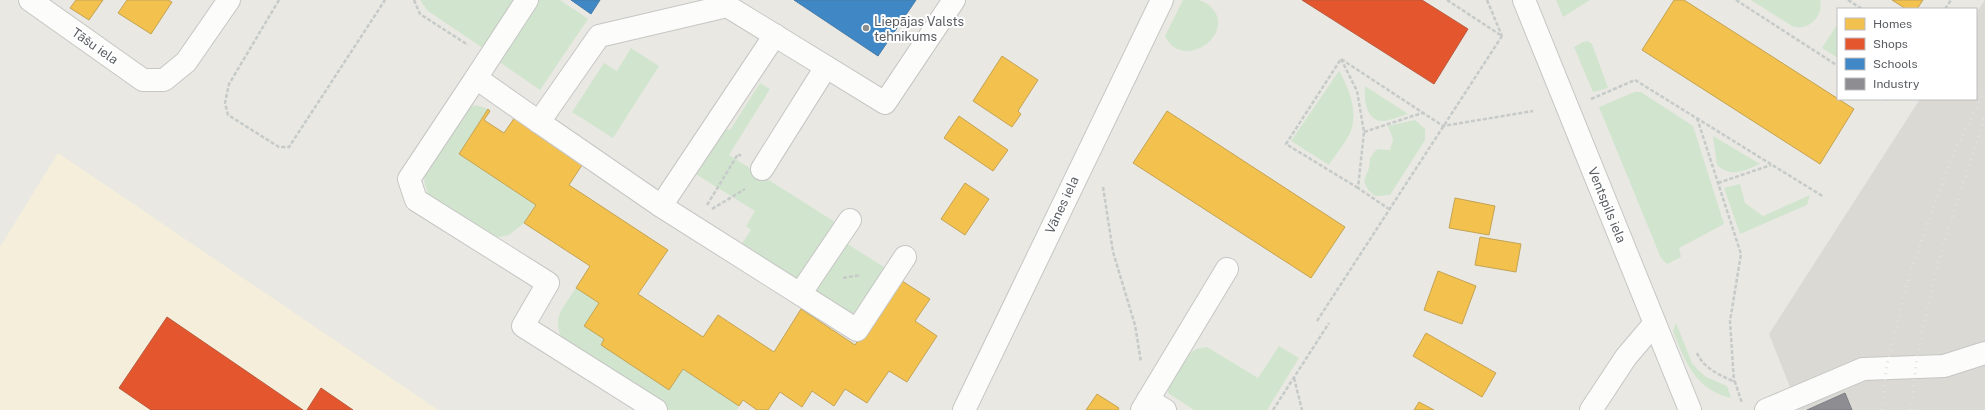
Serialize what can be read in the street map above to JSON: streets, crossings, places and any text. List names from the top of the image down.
{
  "streets": {
    "street": ["Tāšu iela", "Vānes iela", "Ventspils iela"]
  },
  "places": ["Liepājas Valsts tehnikums"],
  "legend": [
    "Homes",
    "Shops",
    "Schools",
    "Industry"
  ]
}
